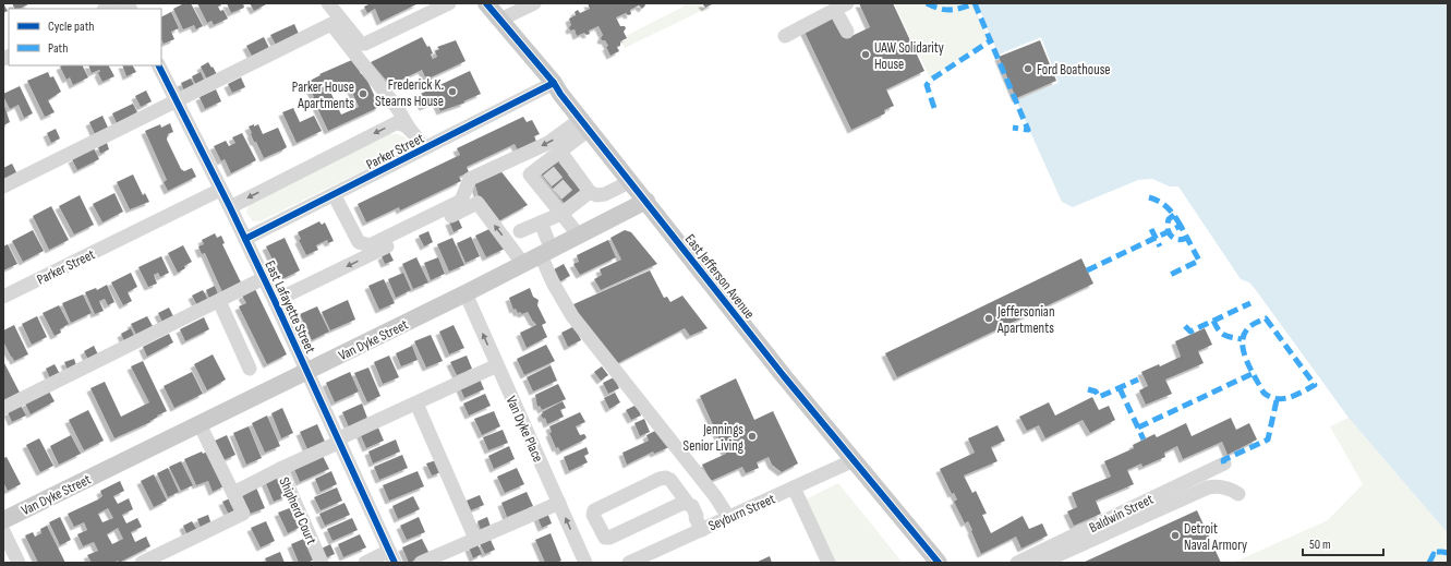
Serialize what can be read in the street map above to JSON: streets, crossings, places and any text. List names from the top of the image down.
{
  "streets": {
    "main road": ["East Jefferson Avenue", "Van Dyke Street"],
    "street": [
      "Parker Street",
      "East Lafayette Street",
      "Van Dyke Place",
      "Shipherd Court",
      "Seyburn Street",
      "Baldwin Street"
    ]
  },
  "crossings": [
    ["Parker Street", "East Jefferson Avenue"],
    ["Parker Street", "East Lafayette Street"],
    ["East Jefferson Avenue", "Van Dyke Street"],
    ["East Jefferson Avenue", "Seyburn Street"],
    ["East Lafayette Street", "Van Dyke Street"],
    ["East Lafayette Street", "Shipherd Court"],
    ["Van Dyke Street", "Van Dyke Place"],
    ["Van Dyke Place", "Shipherd Court"]
  ],
  "places": [
    "UAW Solidarity House",
    "Ford Boathouse",
    "Frederick K. Stearns House",
    "Parker House Apartments",
    "Jeffersonian Apartments",
    "Jennings Senior Living",
    "Detroit Naval Armory"
  ],
  "legend": ["Cycle path", "Path"],
  "scale_bar": "50 m"
}
